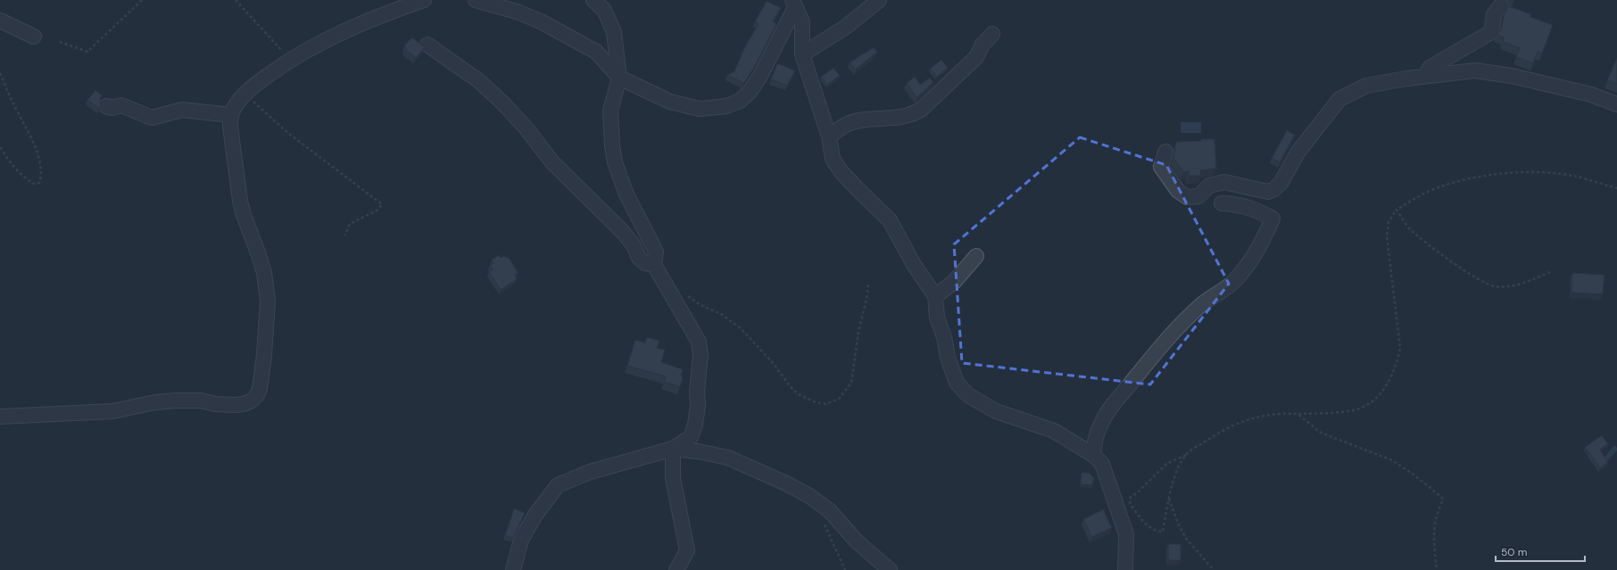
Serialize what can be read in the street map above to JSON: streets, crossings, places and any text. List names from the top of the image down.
{
  "scale_bar": "50 m"
}
